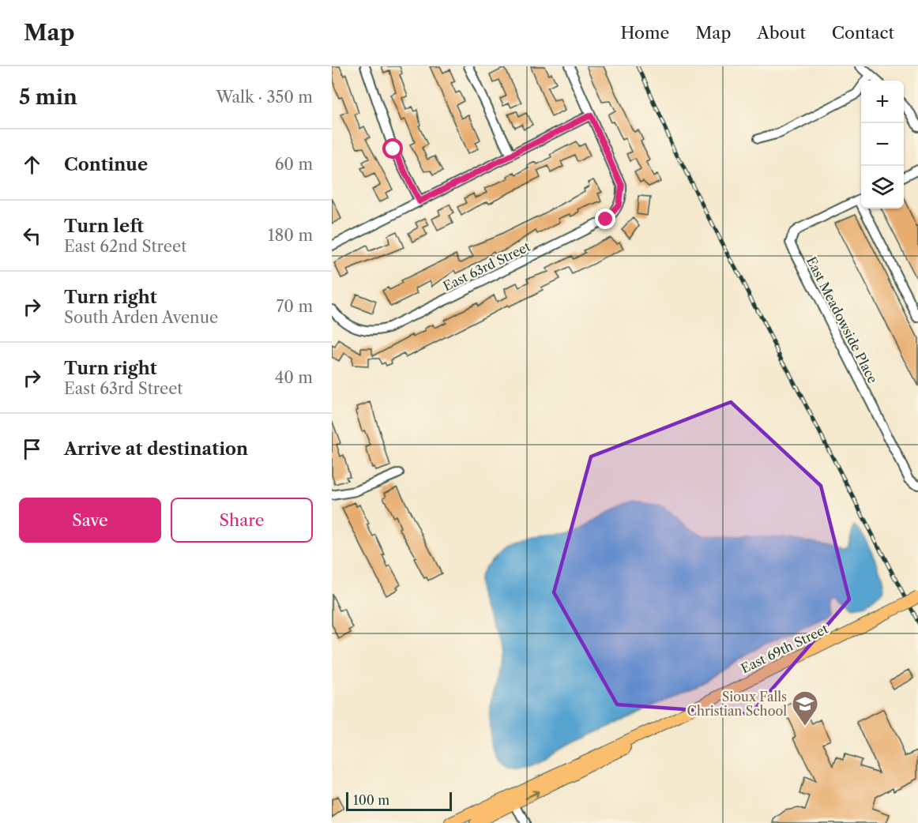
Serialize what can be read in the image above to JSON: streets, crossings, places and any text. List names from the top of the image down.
{
  "streets": {
    "main road": ["East 69th Street"],
    "street": ["East 63rd Street", "East Meadowside Place"]
  },
  "places": {
    "school or university": ["Sioux Falls Christian School"]
  },
  "scale_bar": "100 m",
  "page": {
    "header": "Map",
    "nav": [
      "Home",
      "Map",
      "About",
      "Contact"
    ],
    "heading": ["5 min", "Walk · 350 m"],
    "map_buttons": ["+", "−"],
    "list": [
      ["Continue", "60 m"],
      ["Turn left", "East 62nd Street", "180 m"],
      ["Turn right", "South Arden Avenue", "70 m"],
      ["Turn right", "East 63rd Street", "40 m"],
      "Arrive at destination"
    ],
    "buttons": ["Save", "Share"],
    "scale": "100 m"
  }
}
